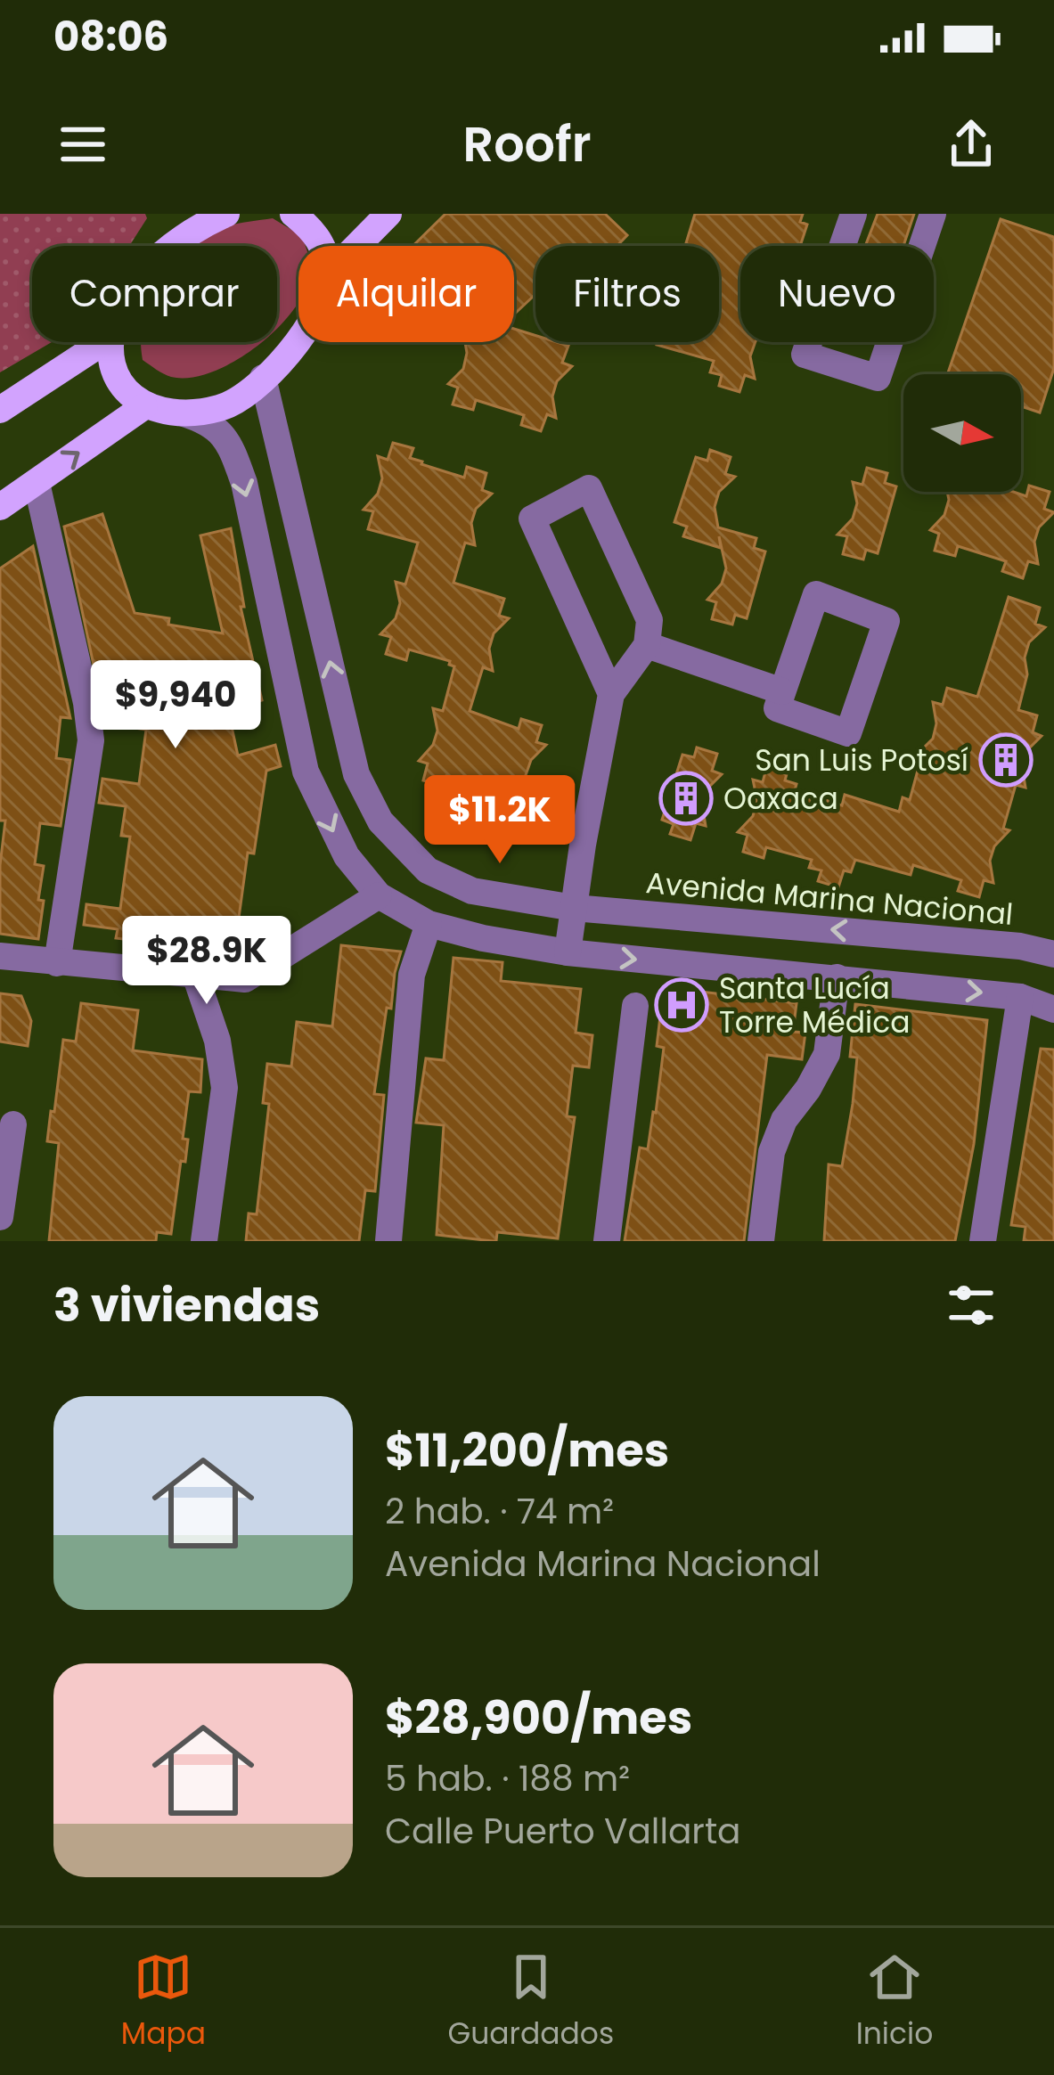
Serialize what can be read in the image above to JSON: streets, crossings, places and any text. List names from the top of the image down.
{
  "streets": {
    "street": ["Avenida Marina Nacional"]
  },
  "one_way": ["Avenida Marina Nacional"],
  "places": {
    "building": ["San Luis Potosí", "Oaxaca"],
    "hospital": ["Santa Lucía Torre Médica"]
  },
  "north": "right",
  "page": {
    "status": "08:06",
    "header": "Roofr",
    "chip": [
      "Comprar",
      "Alquilar",
      "Filtros",
      "Nuevo"
    ],
    "price": ["$9,940", "$11.2K", "$28.9K"],
    "heading": "3 viviendas",
    "list": [
      {
        "name": "$11,200/mes",
        "note": "2 hab. · 74 m² · Avenida Marina Nacional"
      },
      {
        "name": "$28,900/mes",
        "note": "5 hab. · 188 m² · Calle Puerto Vallarta"
      }
    ],
    "tabs": ["Mapa", "Guardados", "Inicio"]
  }
}
